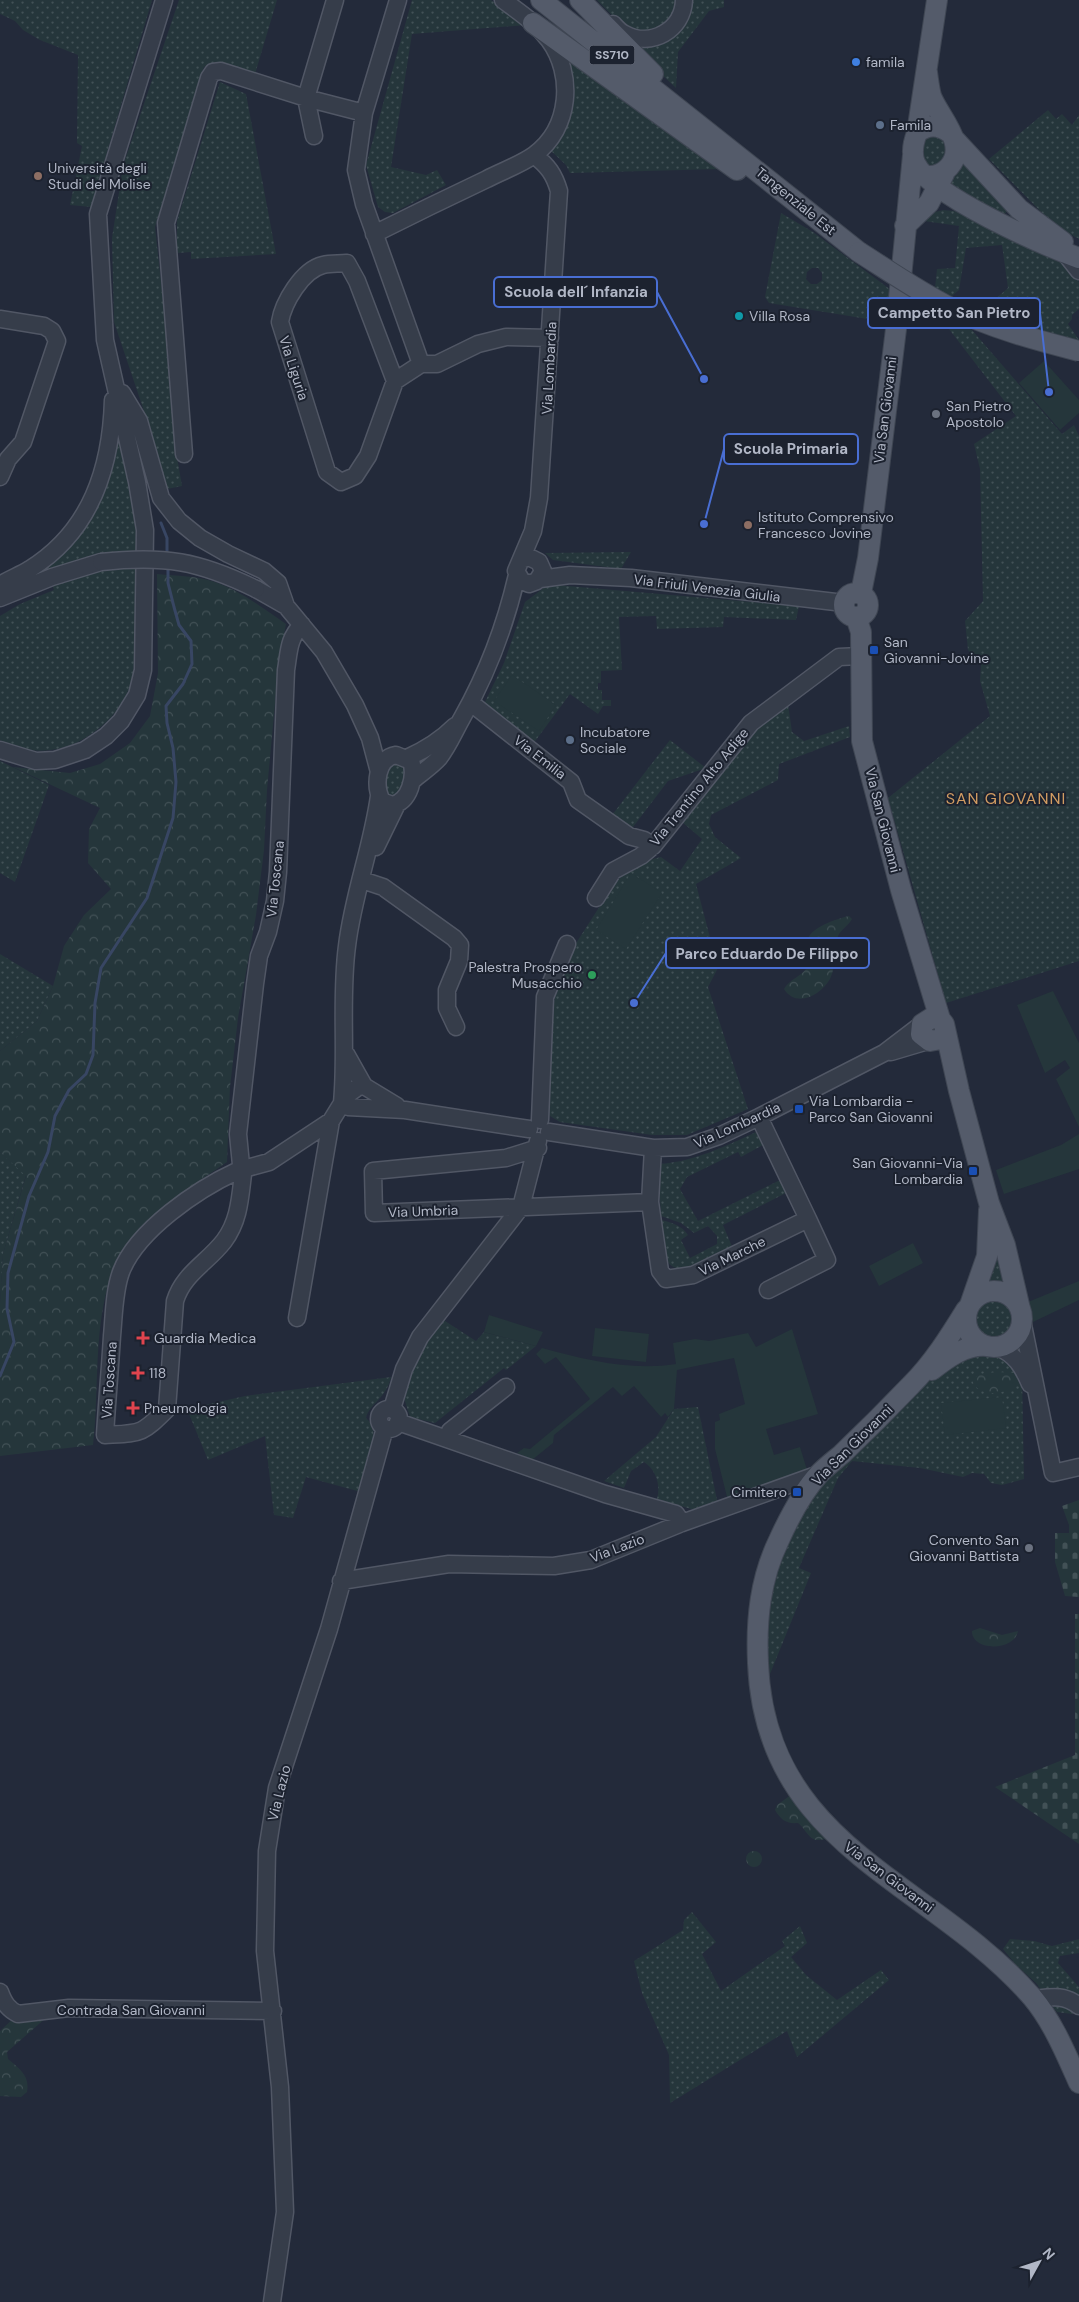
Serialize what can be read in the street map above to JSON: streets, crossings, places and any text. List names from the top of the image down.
{
  "streets": {
    "main road": ["SS710", "Tangenziale Est", "Via San Giovanni"],
    "street": [
      "Via Liguria",
      "Via Lombardia",
      "Via Friuli Venezia Giulia",
      "Via Emilia",
      "Via Trentino Alto Adige",
      "Via Toscana",
      "Via Umbria",
      "Via Marche",
      "Via Lazio",
      "Contrada San Giovanni"
    ]
  },
  "crossings": [
    ["Via Lombardia", "Via San Giovanni"],
    ["Via Lombardia", "Via Friuli Venezia Giulia"],
    ["Via Lombardia", "Via Emilia"],
    ["Via Lombardia", "Via Toscana"],
    ["Via Lombardia", "Via Umbria"],
    ["Via Lombardia", "Via Marche"],
    ["Via Lombardia", "Via Lazio"],
    ["Via San Giovanni", "Via Friuli Venezia Giulia"],
    ["Via San Giovanni", "Via Trentino Alto Adige"],
    ["Via San Giovanni", "Via Lazio"],
    ["Via Emilia", "Via Trentino Alto Adige"],
    ["Via Umbria", "Via Marche"],
    ["Via Umbria", "Via Lazio"],
    ["Via Lazio", "Contrada San Giovanni"]
  ],
  "districts": ["SAN GIOVANNI"],
  "places": {
    "other": [
      "famila",
      "Famila",
      "Università degli Studi del Molise",
      "Villa Rosa",
      "Scuola dell´ Infanzia",
      "Campetto San Pietro",
      "San Pietro Apostolo",
      "Scuola Primaria",
      "Istituto Comprensivo Francesco Jovine",
      "Incubatore Sociale",
      "Palestra Prospero Musacchio",
      "Parco Eduardo De Filippo",
      "Convento San Giovanni Battista"
    ],
    "transit": [
      "San Giovanni-Jovine",
      "Via Lombardia - Parco San Giovanni",
      "San Giovanni-Via Lombardia",
      "Cimitero"
    ],
    "health": ["Guardia Medica", "118", "Pneumologia"]
  },
  "north": "top right"
}
